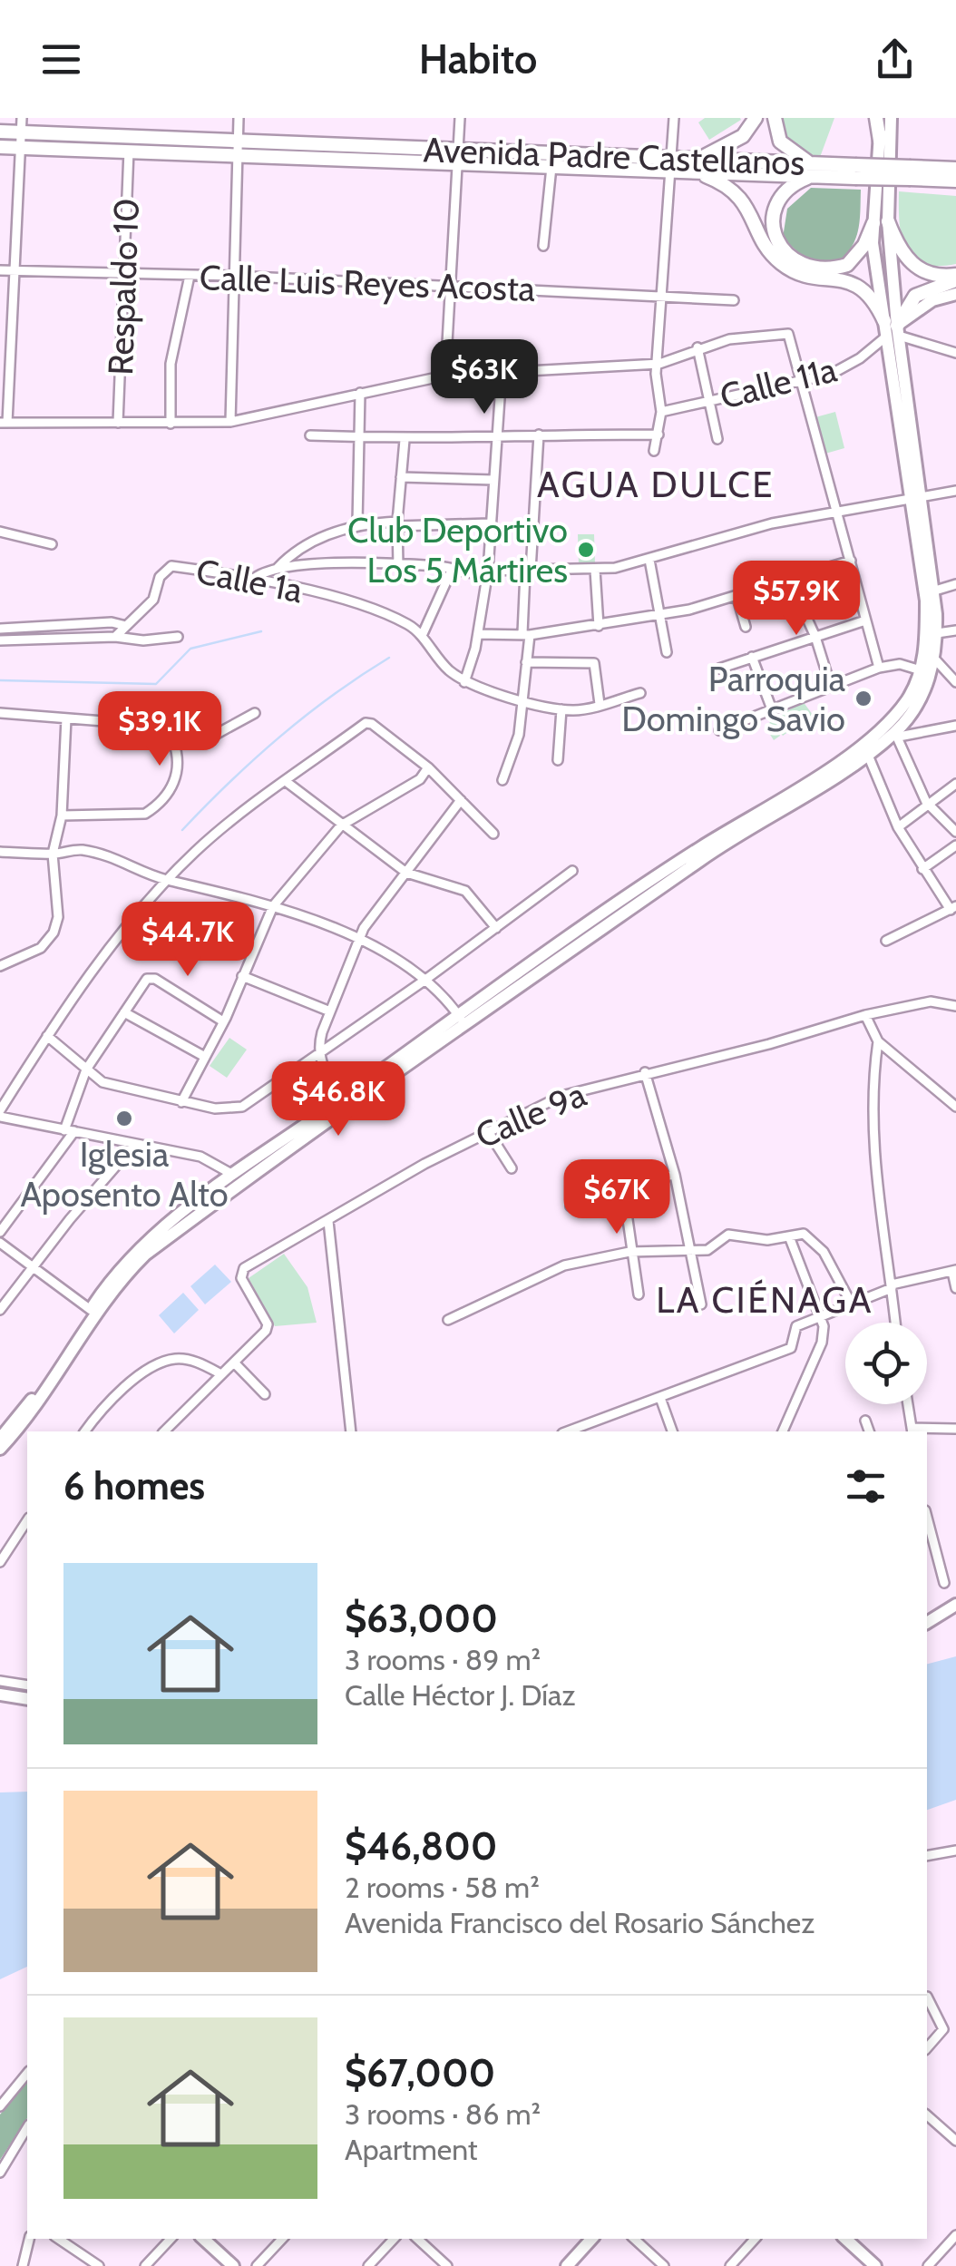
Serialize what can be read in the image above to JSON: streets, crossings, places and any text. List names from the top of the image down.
{
  "streets": {
    "main road": ["Avenida Padre Castellanos"],
    "street": [
      "Calle Luis Reyes Acosta",
      "Respaldo 10",
      "Calle 11a",
      "Calle 1a",
      "Calle 9a"
    ]
  },
  "crossings": [
    ["Avenida Padre Castellanos", "Respaldo 10"],
    ["Calle Luis Reyes Acosta", "Respaldo 10"]
  ],
  "districts": ["AGUA DULCE", "LA CIÉNAGA"],
  "places": ["Club Deportivo Los 5 Mártires", "Parroquia Domingo Savio", "Iglesia Aposento Alto"],
  "page": {
    "header": "Habito",
    "price": [
      "$63K",
      "$57.9K",
      "$39.1K",
      "$44.7K",
      "$46.8K",
      "$67K"
    ],
    "heading": "6 homes",
    "list": [
      {
        "name": "$63,000",
        "note": "3 rooms · 89 m² · Calle Héctor J. Díaz"
      },
      {
        "name": "$46,800",
        "note": "2 rooms · 58 m² · Avenida Francisco del Rosario Sánchez"
      },
      {
        "name": "$67,000",
        "note": "3 rooms · 86 m² · Apartment"
      }
    ]
  }
}
